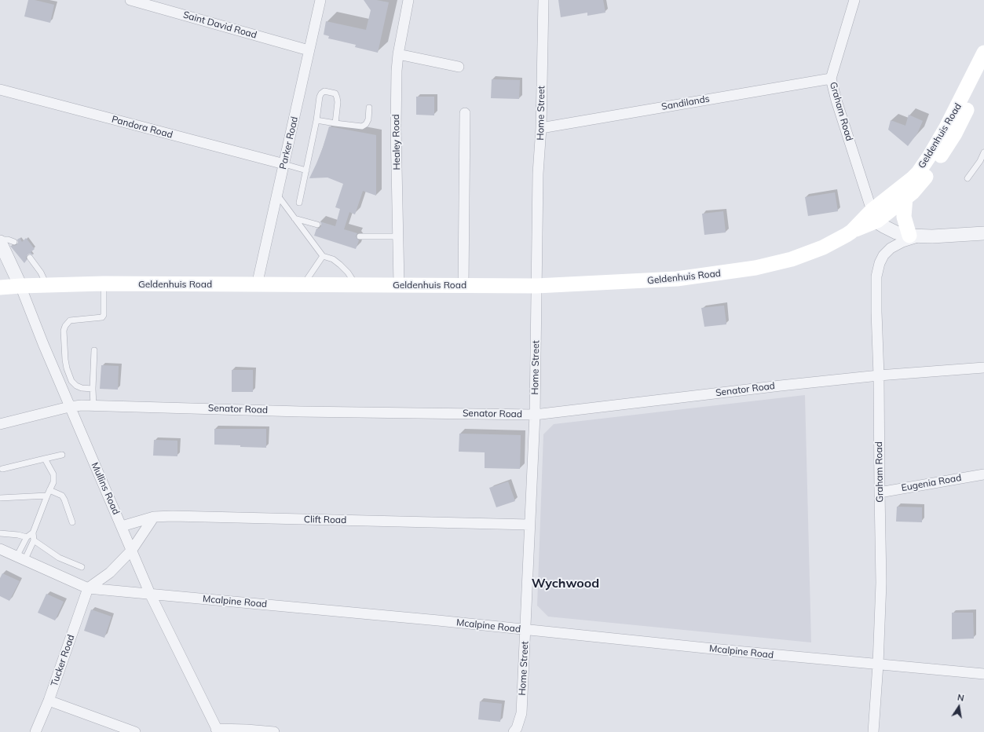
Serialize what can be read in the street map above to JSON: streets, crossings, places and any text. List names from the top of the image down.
{
  "streets": {
    "main road": ["Geldenhuis Road"],
    "street": [
      "Saint David Road",
      "Sandilands",
      "Graham Road",
      "Home Street",
      "Pandora Road",
      "Healey Road",
      "Parker Road",
      "Senator Road",
      "Eugenia Road",
      "Mullins Road",
      "Clift Road",
      "Mcalpine Road",
      "Tucker Road"
    ]
  },
  "crossings": [
    ["Saint David Road", "Parker Road"],
    ["Sandilands", "Graham Road"],
    ["Sandilands", "Home Street"],
    ["Graham Road", "Geldenhuis Road"],
    ["Graham Road", "Senator Road"],
    ["Graham Road", "Eugenia Road"],
    ["Graham Road", "Mcalpine Road"],
    ["Home Street", "Geldenhuis Road"],
    ["Home Street", "Senator Road"],
    ["Home Street", "Clift Road"],
    ["Home Street", "Mcalpine Road"],
    ["Pandora Road", "Parker Road"],
    ["Geldenhuis Road", "Healey Road"],
    ["Geldenhuis Road", "Parker Road"],
    ["Geldenhuis Road", "Mullins Road"],
    ["Senator Road", "Mullins Road"],
    ["Mullins Road", "Clift Road"],
    ["Mullins Road", "Mcalpine Road"],
    ["Mcalpine Road", "Tucker Road"]
  ],
  "districts": ["Wychwood"],
  "north": "top"
}
